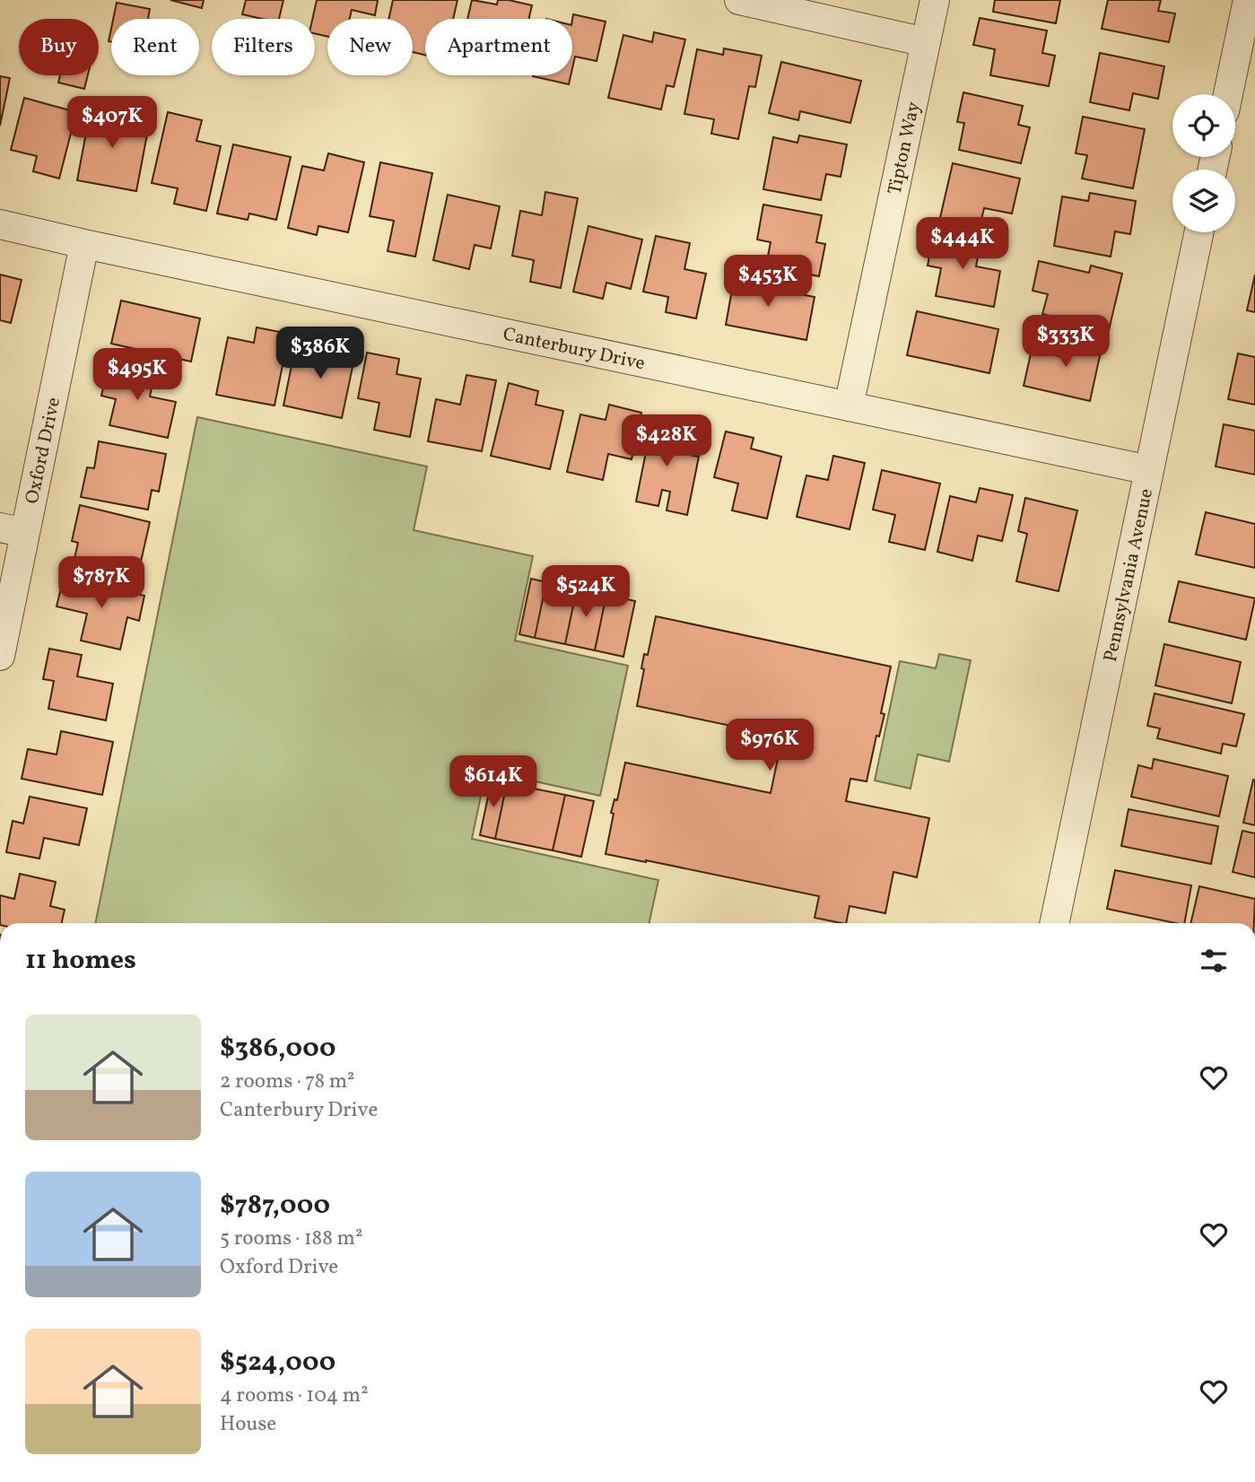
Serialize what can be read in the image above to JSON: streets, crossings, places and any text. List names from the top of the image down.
{
  "streets": {
    "street": [
      "Tipton Way",
      "Canterbury Drive",
      "Oxford Drive",
      "Pennsylvania Avenue"
    ]
  },
  "crossings": [
    ["Tipton Way", "Canterbury Drive"],
    ["Canterbury Drive", "Oxford Drive"],
    ["Canterbury Drive", "Pennsylvania Avenue"]
  ],
  "page": {
    "chip": [
      "Buy",
      "Rent",
      "Filters",
      "New",
      "Apartment"
    ],
    "price": [
      "$407K",
      "$444K",
      "$453K",
      "$333K",
      "$386K",
      "$495K",
      "$428K",
      "$787K",
      "$524K",
      "$976K",
      "$614K"
    ],
    "heading": "11 homes",
    "list": [
      {
        "name": "$386,000",
        "note": "2 rooms · 78 m² · Canterbury Drive"
      },
      {
        "name": "$787,000",
        "note": "5 rooms · 188 m² · Oxford Drive"
      },
      {
        "name": "$524,000",
        "note": "4 rooms · 104 m² · House"
      }
    ]
  }
}
